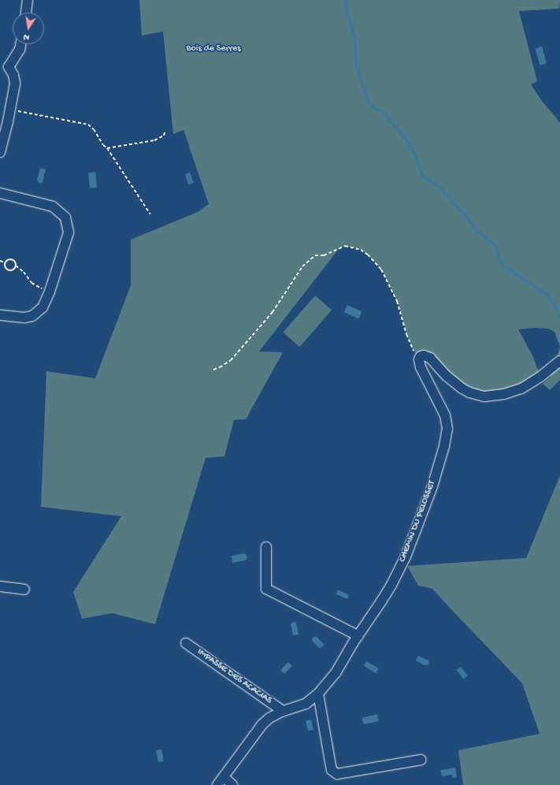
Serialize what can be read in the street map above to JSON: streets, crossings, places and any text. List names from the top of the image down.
{
  "streets": {
    "street": ["CHEMIN DU PELOSSET", "IMPASSE DES ACACIAS"]
  },
  "crossings": [
    ["CHEMIN DU PELOSSET", "IMPASSE DES ACACIAS"]
  ],
  "parks": ["Bois de Serres"],
  "north": "bottom"
}
